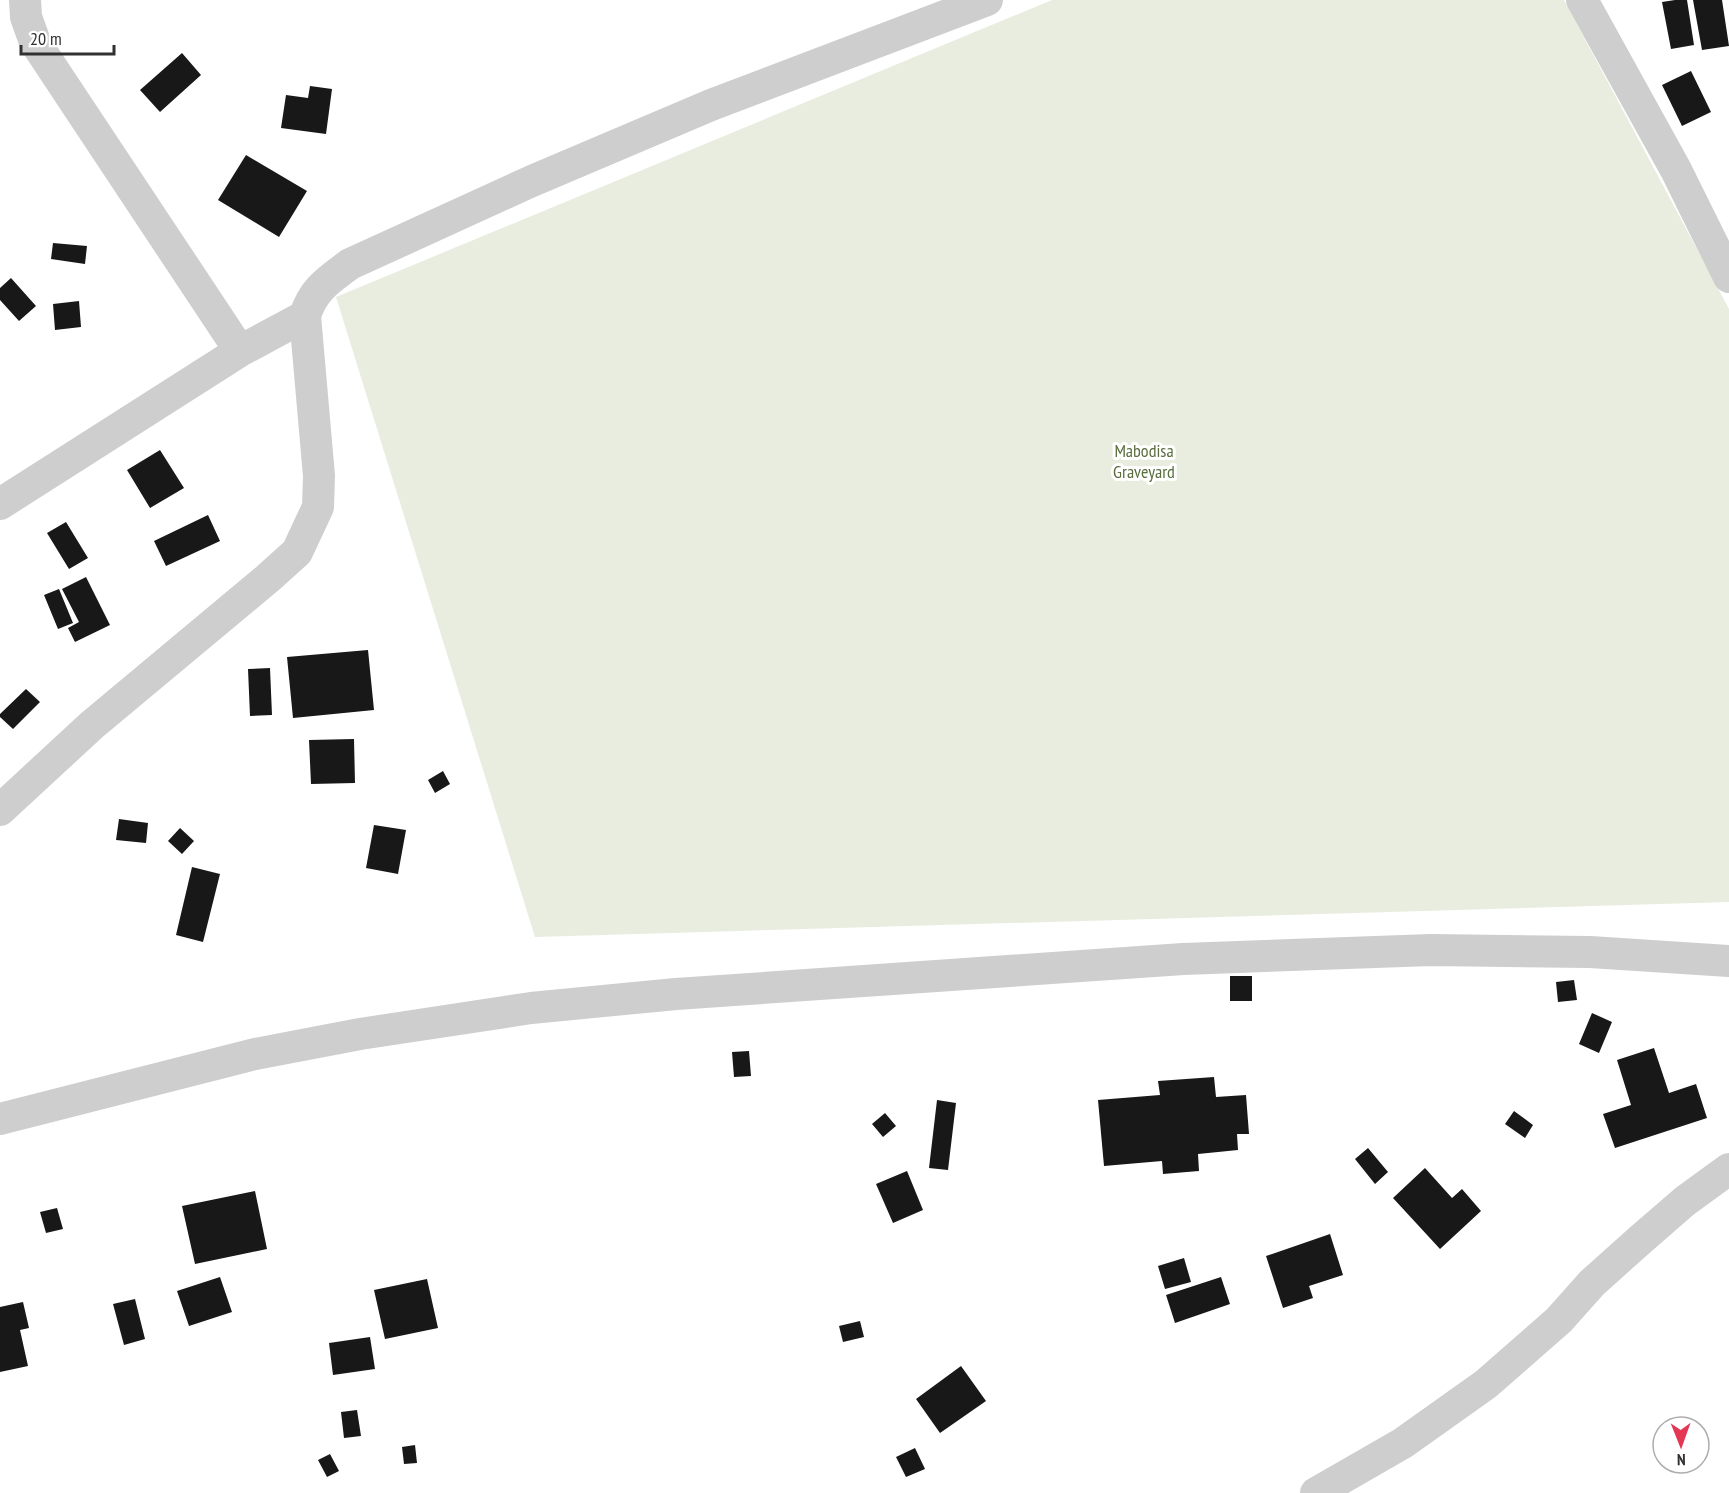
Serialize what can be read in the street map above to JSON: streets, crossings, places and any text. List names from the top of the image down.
{
  "parks": ["Mabodisa Graveyard"],
  "scale_bar": "20 m",
  "north": "bottom"
}
